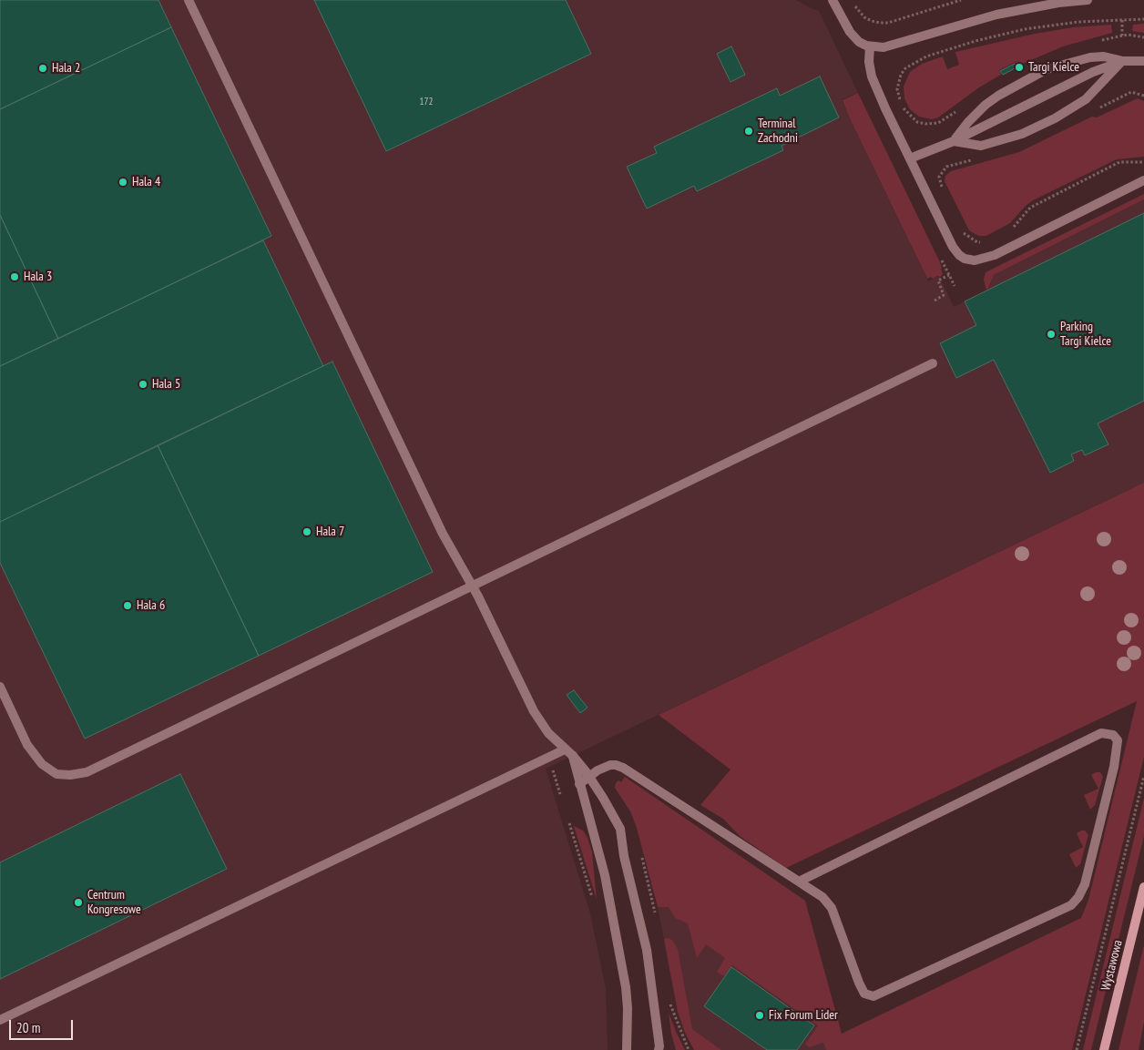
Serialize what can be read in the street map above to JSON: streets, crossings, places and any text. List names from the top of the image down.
{
  "streets": {
    "street": ["Wystawowa"]
  },
  "places": [
    "Targi Kielce",
    "Hala 2",
    "Terminal Zachodni",
    "Hala 4",
    "Hala 3",
    "Parking Targi Kielce",
    "Hala 5",
    "Hala 7",
    "Hala 6",
    "Centrum Kongresowe",
    "Fix Forum Lider"
  ],
  "house_numbers": ["172"],
  "scale_bar": "20 m"
}
